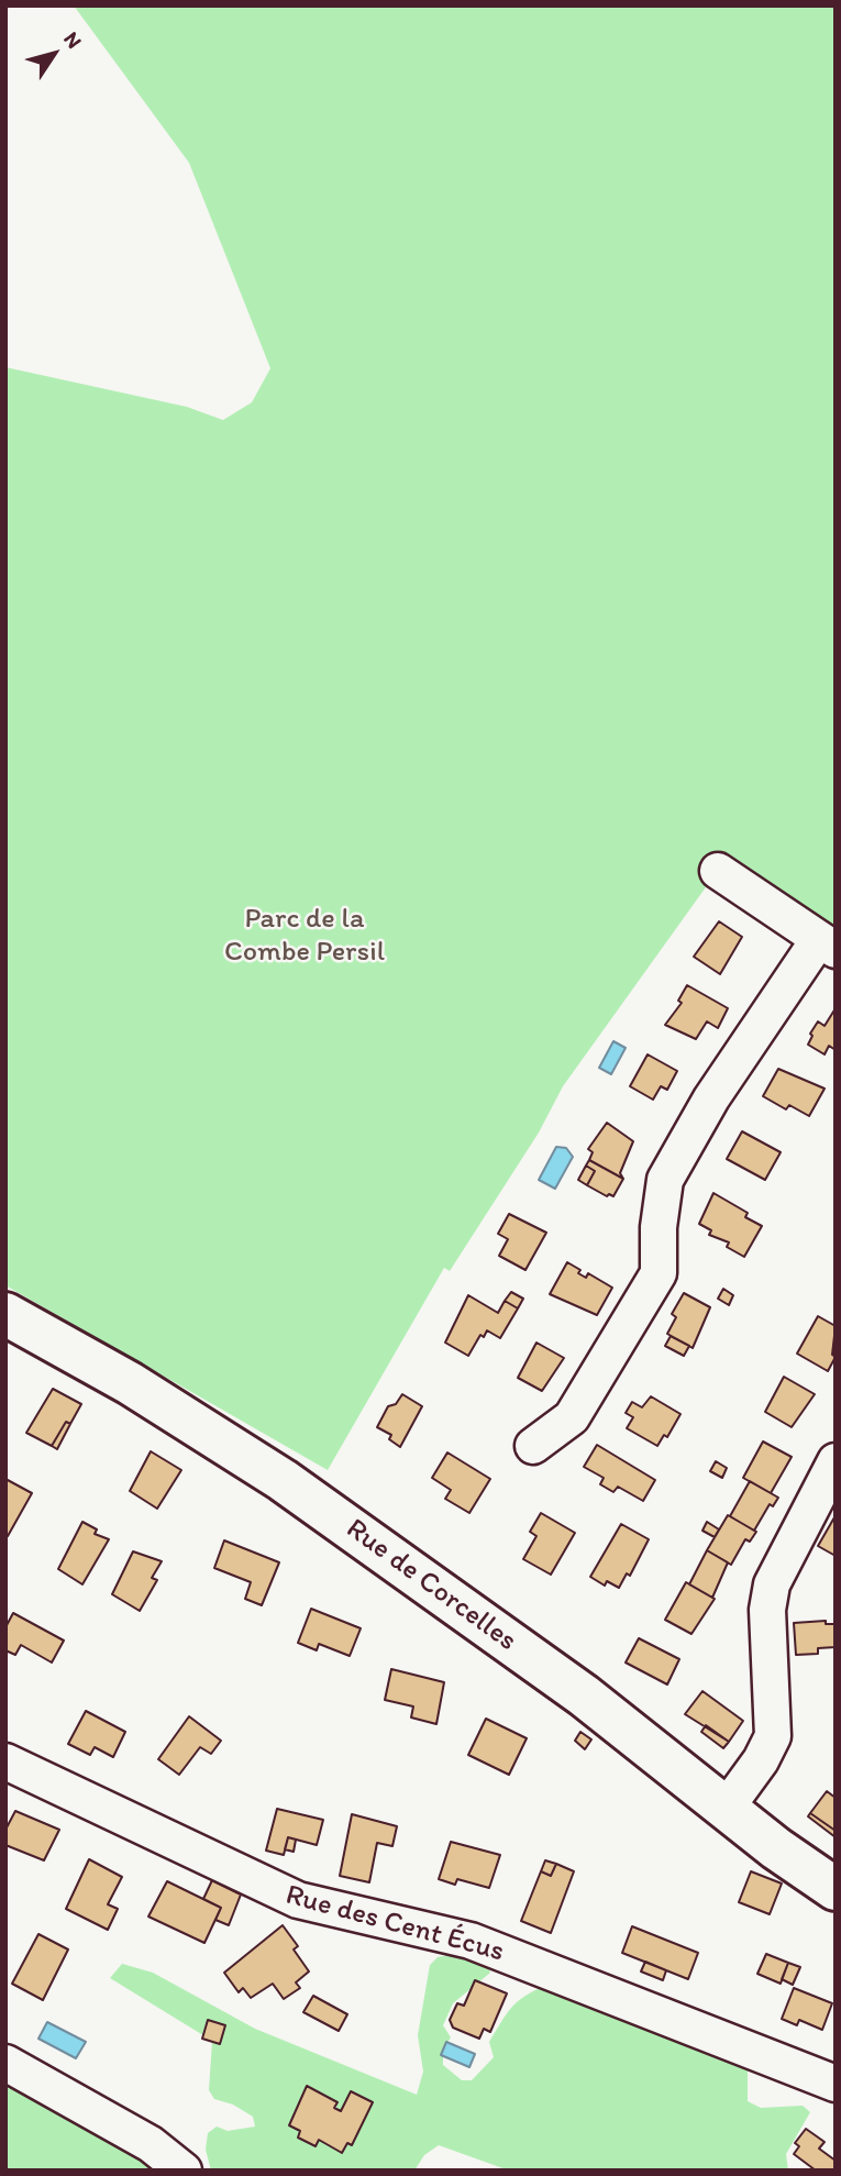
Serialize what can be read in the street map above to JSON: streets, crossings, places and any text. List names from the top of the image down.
{
  "streets": {
    "main road": ["Rue de Corcelles"],
    "street": ["Rue des Cent Écus"]
  },
  "parks": ["Parc de la Combe Persil"],
  "north": "top right"
}
